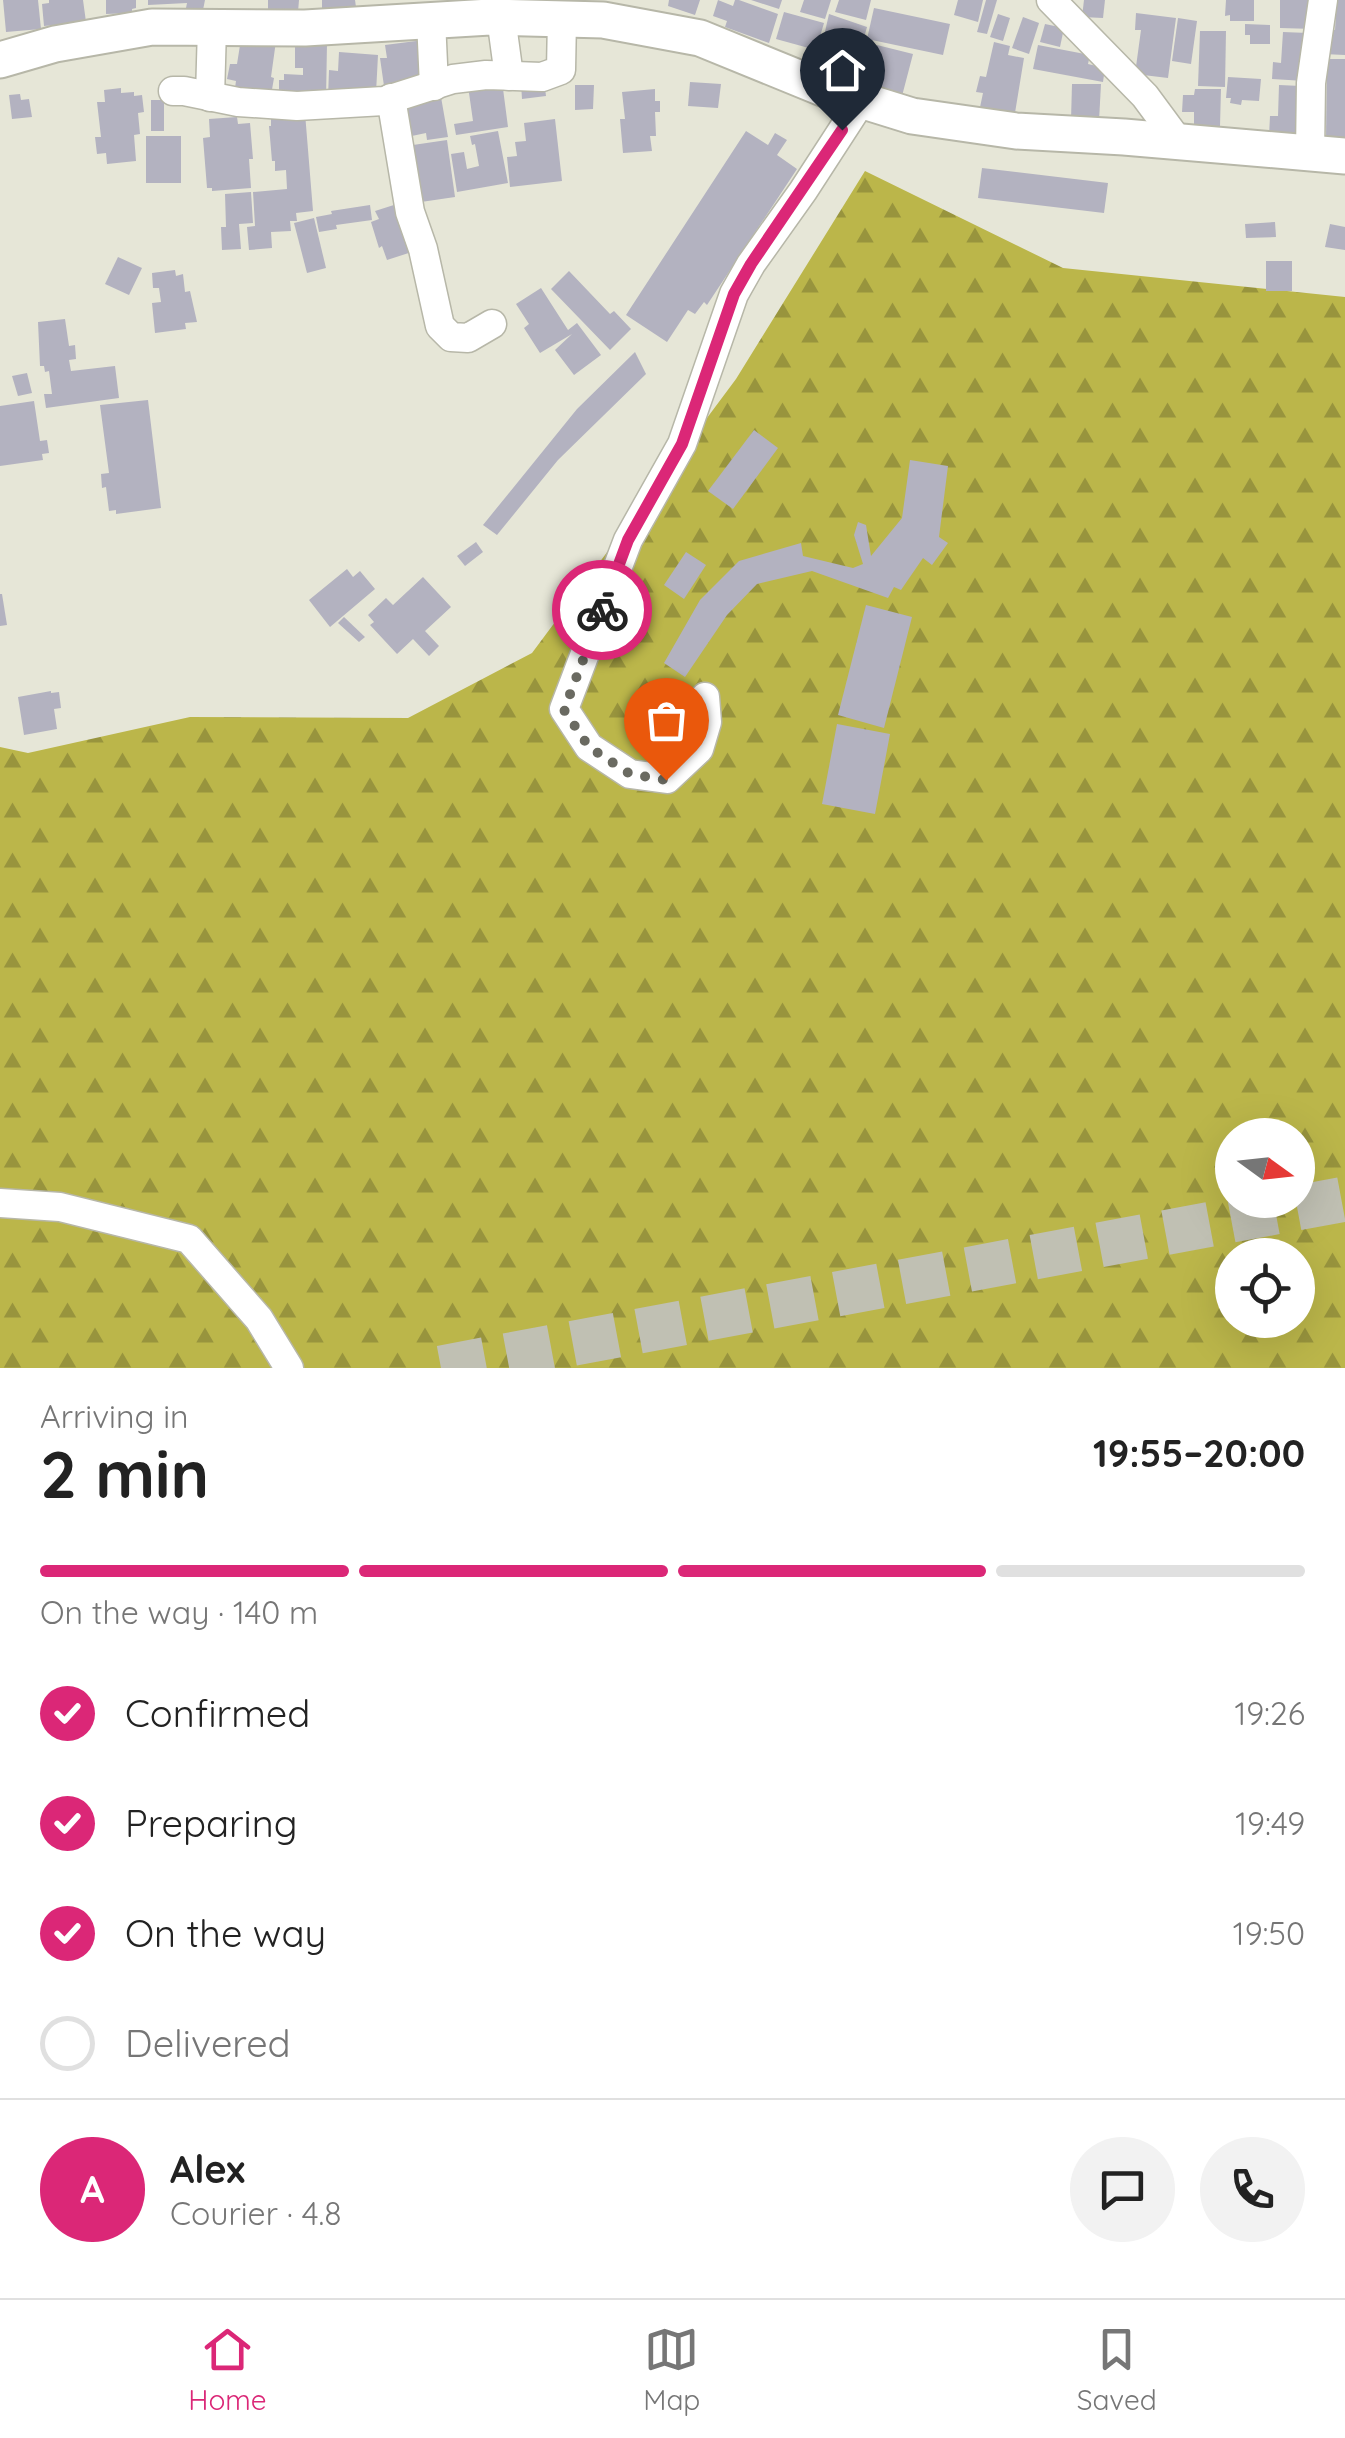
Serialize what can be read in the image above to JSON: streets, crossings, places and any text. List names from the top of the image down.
{
  "north": "right",
  "page": {
    "heading": ["2 min", "Arriving in", "19:55–20:00"],
    "panel": ["Alex", "Courier · 4.8"],
    "bar": "On the way · 140 m",
    "list": [
      ["Confirmed", "19:26"],
      ["Preparing", "19:49"],
      ["On the way", "19:50"],
      "Delivered"
    ],
    "round": "A",
    "tabs": ["Home", "Map", "Saved"]
  }
}
